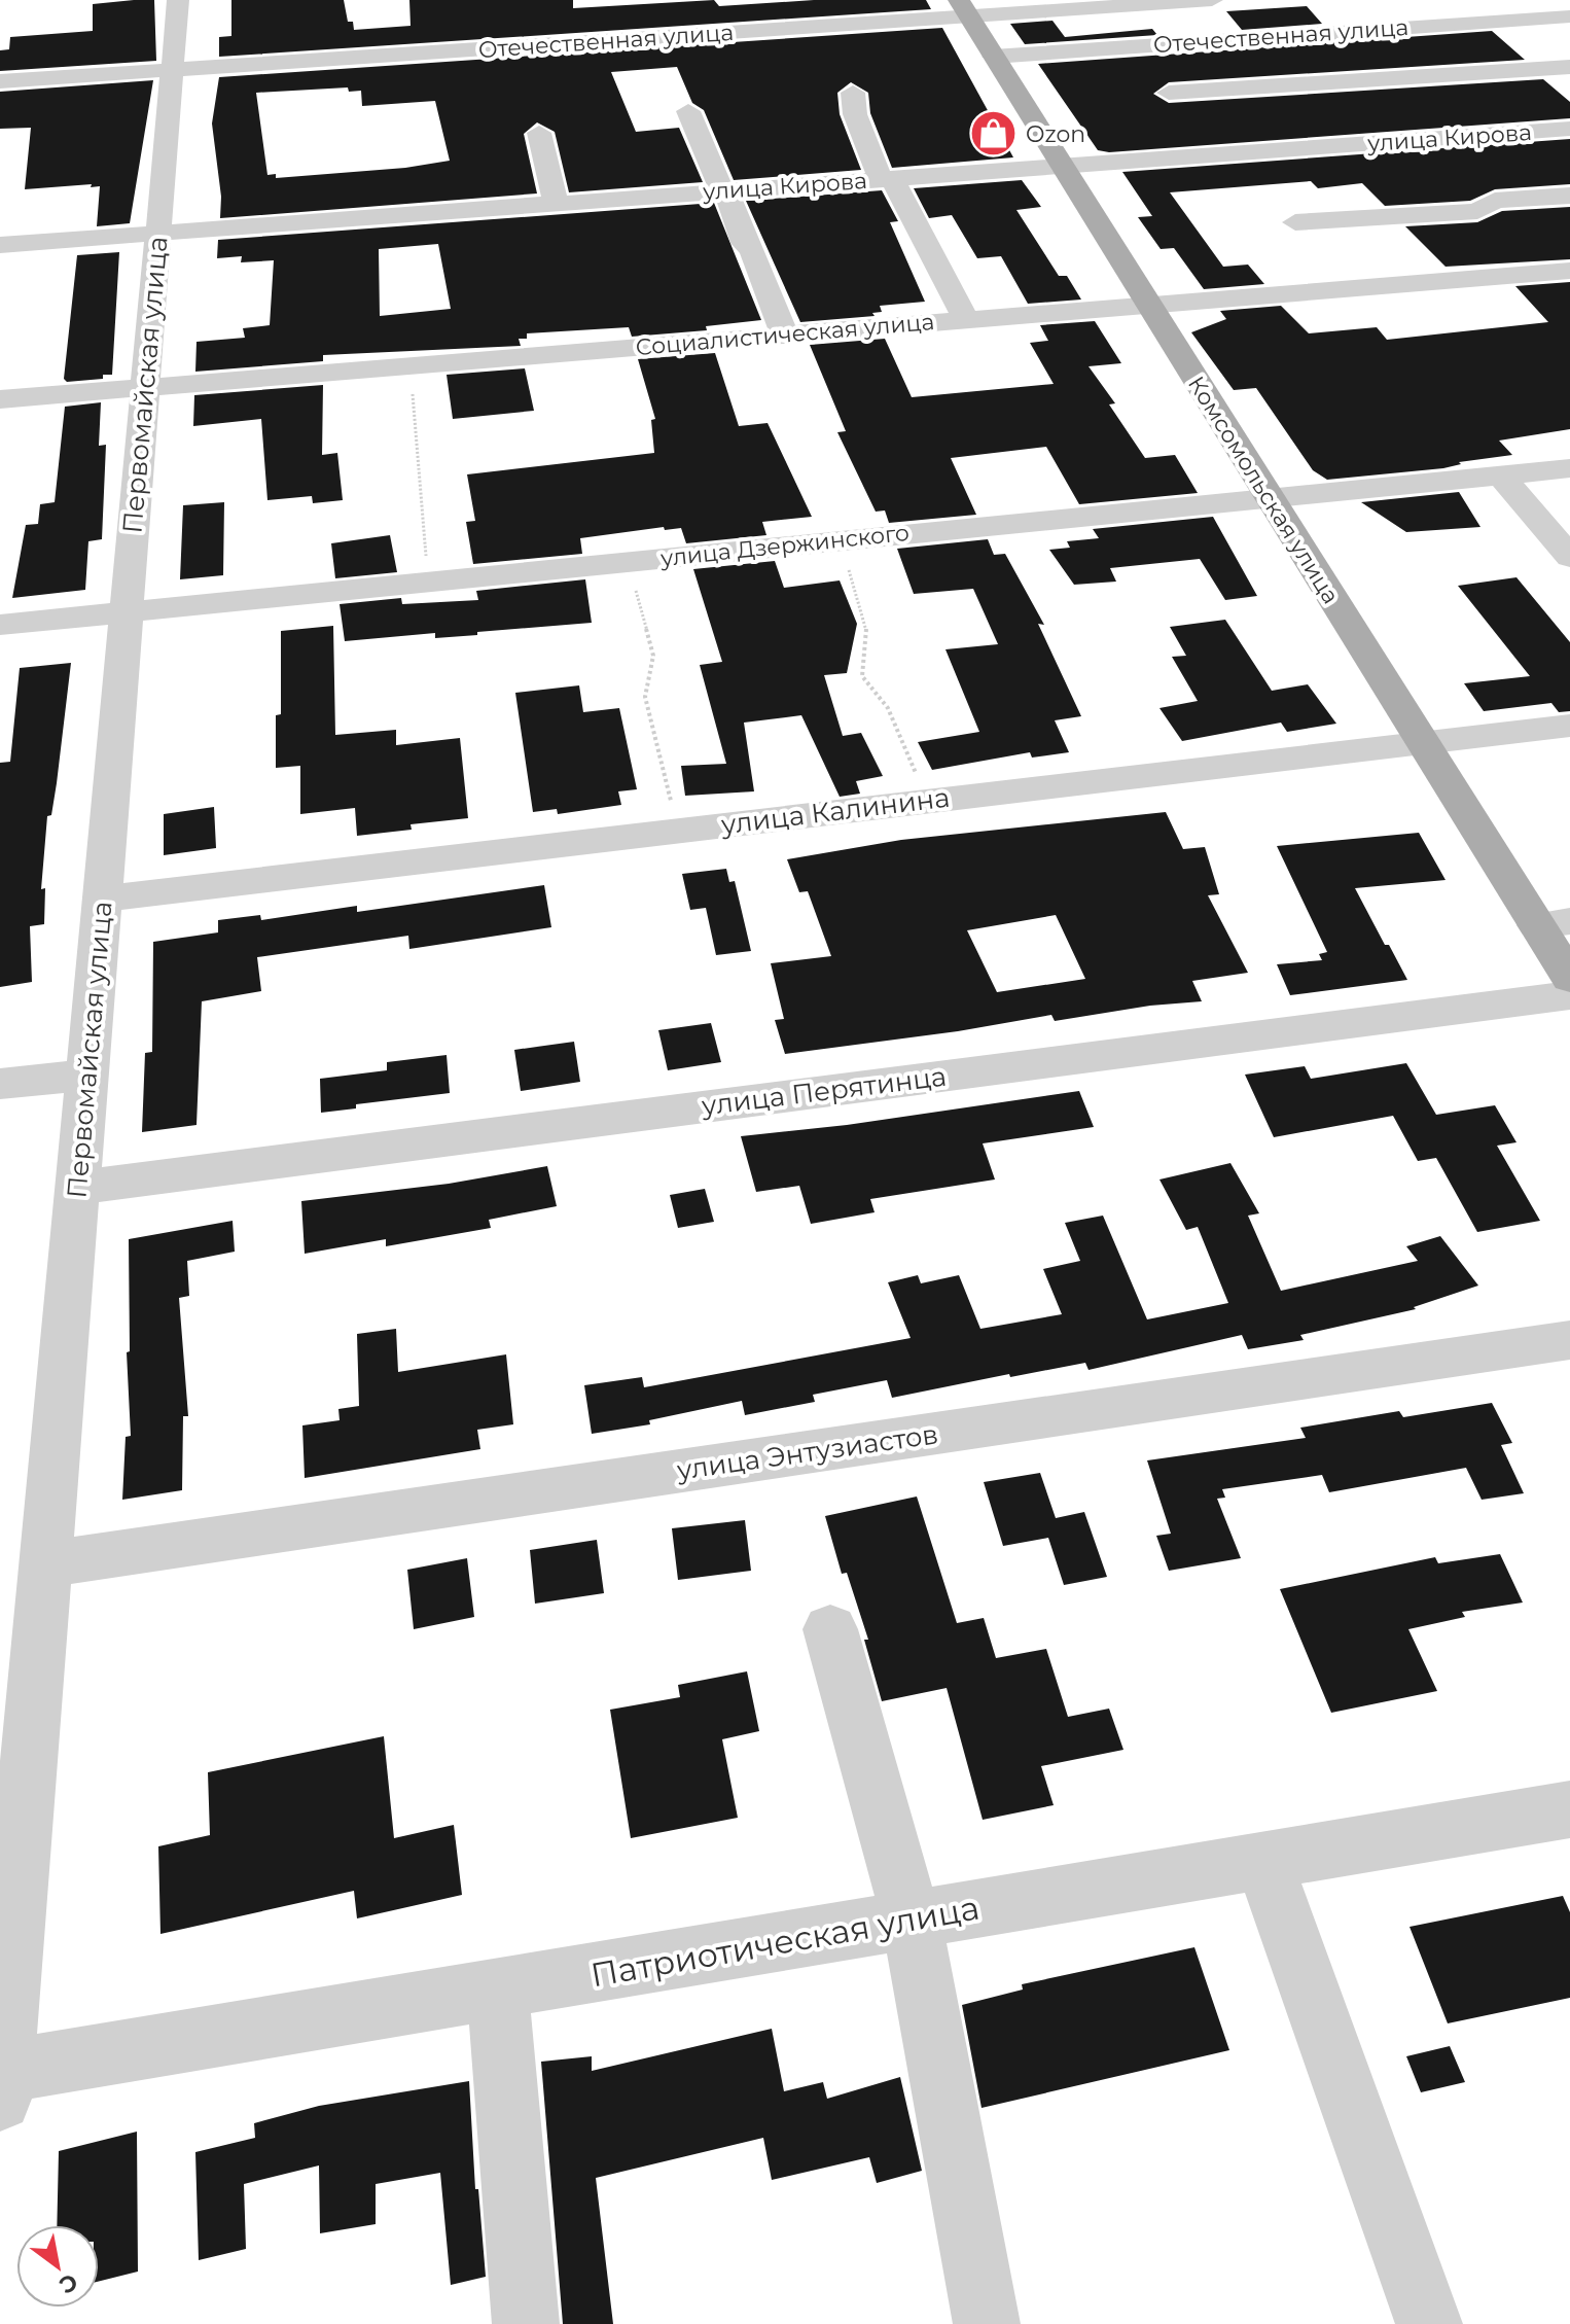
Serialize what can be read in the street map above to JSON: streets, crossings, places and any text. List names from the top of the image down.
{
  "streets": {
    "main road": ["Комсомольская улица"],
    "street": [
      "Отечественная улица",
      "улица Кирова",
      "Социалистическая улица",
      "Первомайская улица",
      "улица Дзержинского",
      "улица Калинина",
      "улица Перятинца",
      "улица Энтузиастов",
      "Патриотическая улица"
    ]
  },
  "crossings": [
    ["Отечественная улица", "Первомайская улица"],
    ["Отечественная улица", "Комсомольская улица"],
    ["улица Кирова", "Первомайская улица"],
    ["улица Кирова", "Комсомольская улица"],
    ["Социалистическая улица", "Первомайская улица"],
    ["Социалистическая улица", "Комсомольская улица"],
    ["Первомайская улица", "улица Дзержинского"],
    ["Первомайская улица", "улица Калинина"],
    ["Первомайская улица", "улица Перятинца"],
    ["Первомайская улица", "улица Энтузиастов"],
    ["Первомайская улица", "Патриотическая улица"],
    ["Комсомольская улица", "улица Дзержинского"],
    ["Комсомольская улица", "улица Калинина"]
  ],
  "places": {
    "shop": ["Ozon"]
  },
  "north": "bottom right"
}
